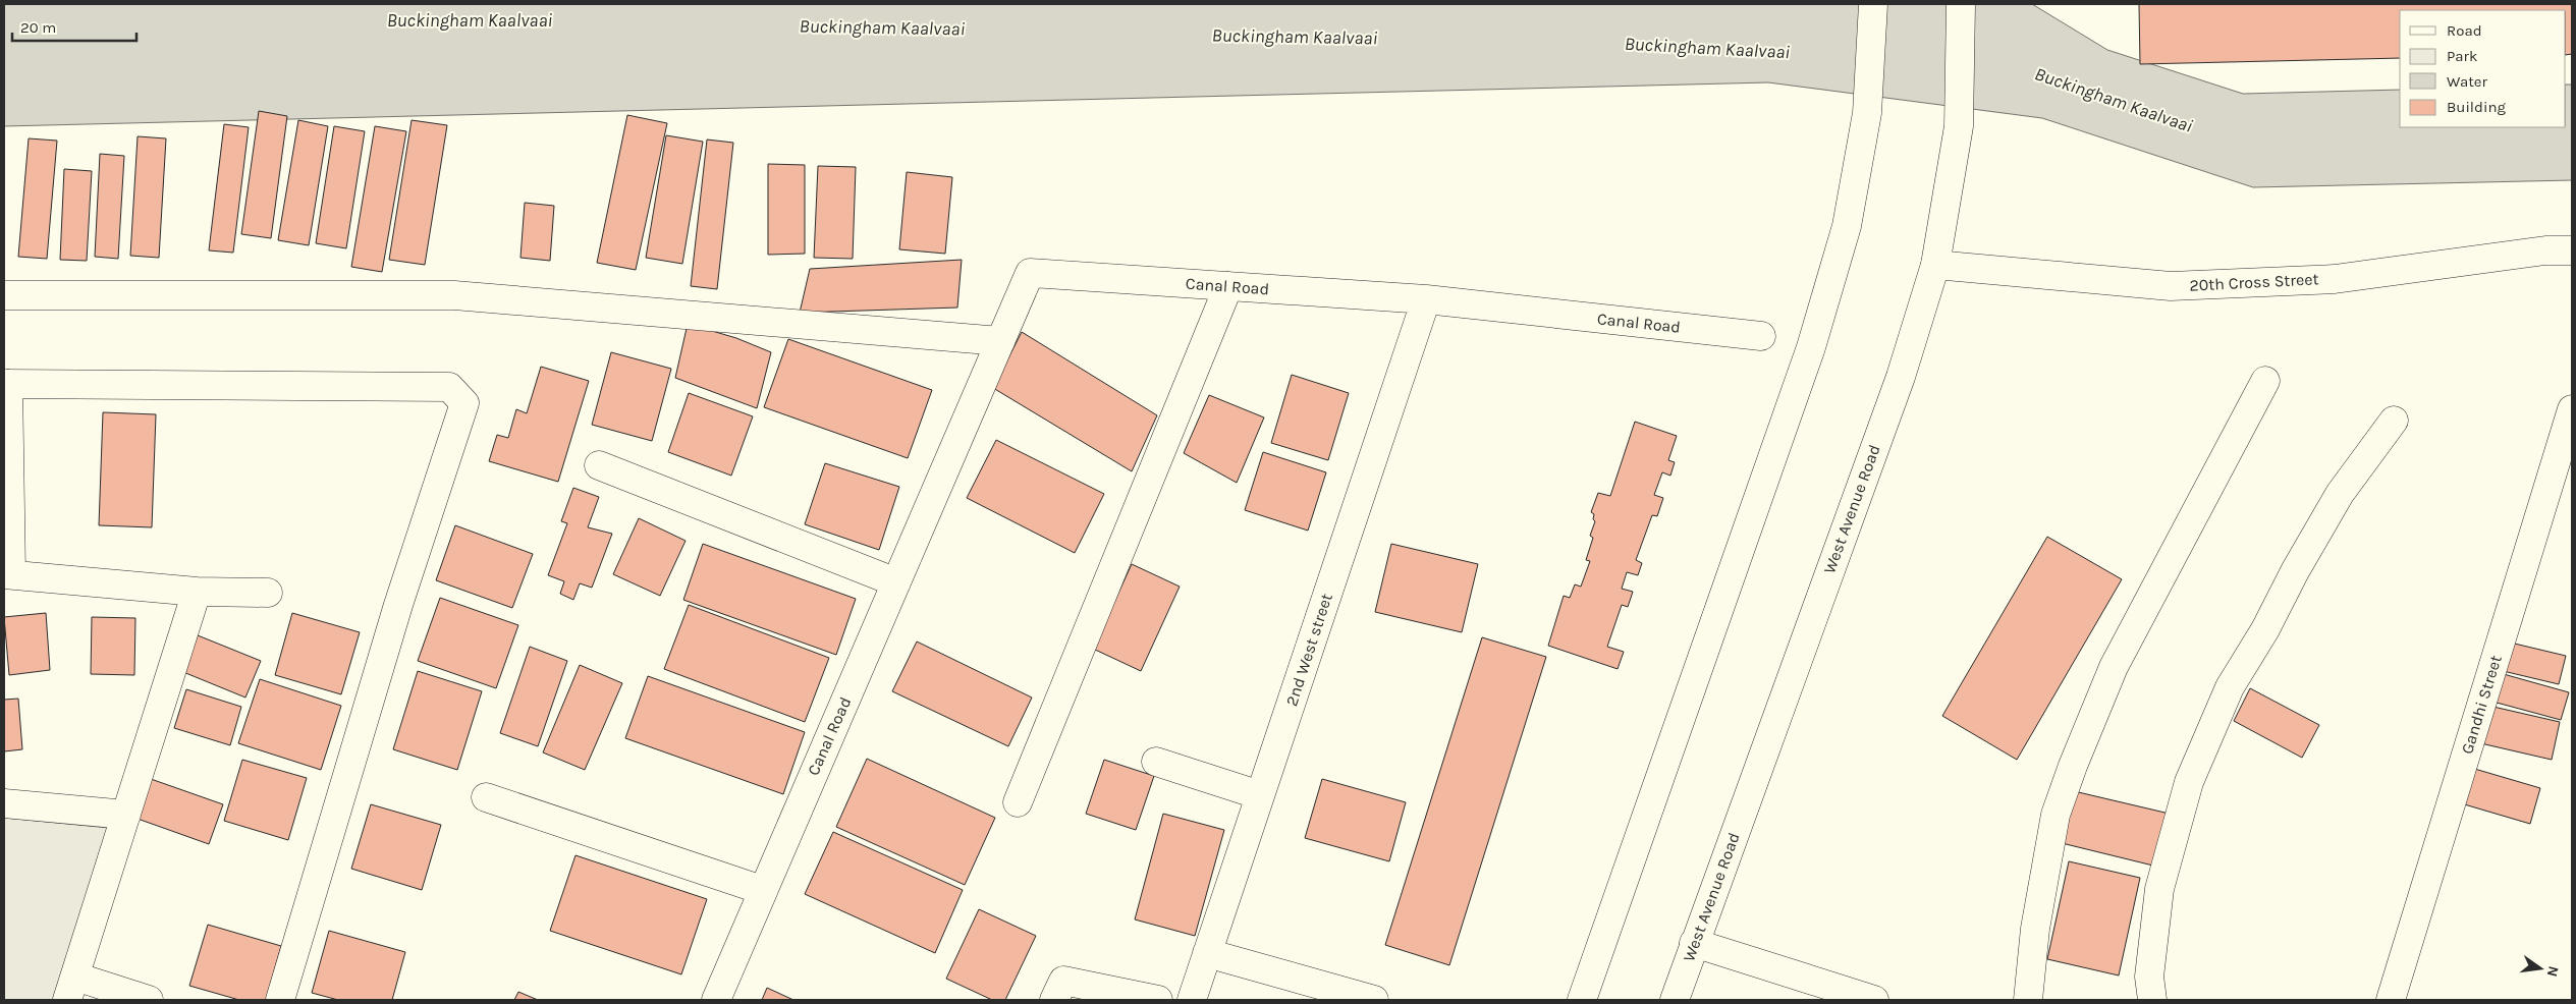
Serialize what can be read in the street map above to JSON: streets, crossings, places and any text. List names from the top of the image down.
{
  "streets": {
    "street": [
      "20th Cross Street",
      "Canal Road",
      "West Avenue Road",
      "2nd West street",
      "Gandhi Street"
    ]
  },
  "crossings": [
    ["20th Cross Street", "West Avenue Road"],
    ["Canal Road", "2nd West street"]
  ],
  "water": ["Buckingham Kaalvaai"],
  "legend": [
    "Road",
    "Park",
    "Water",
    "Building"
  ],
  "scale_bar": "20 m",
  "north": "right"
}
